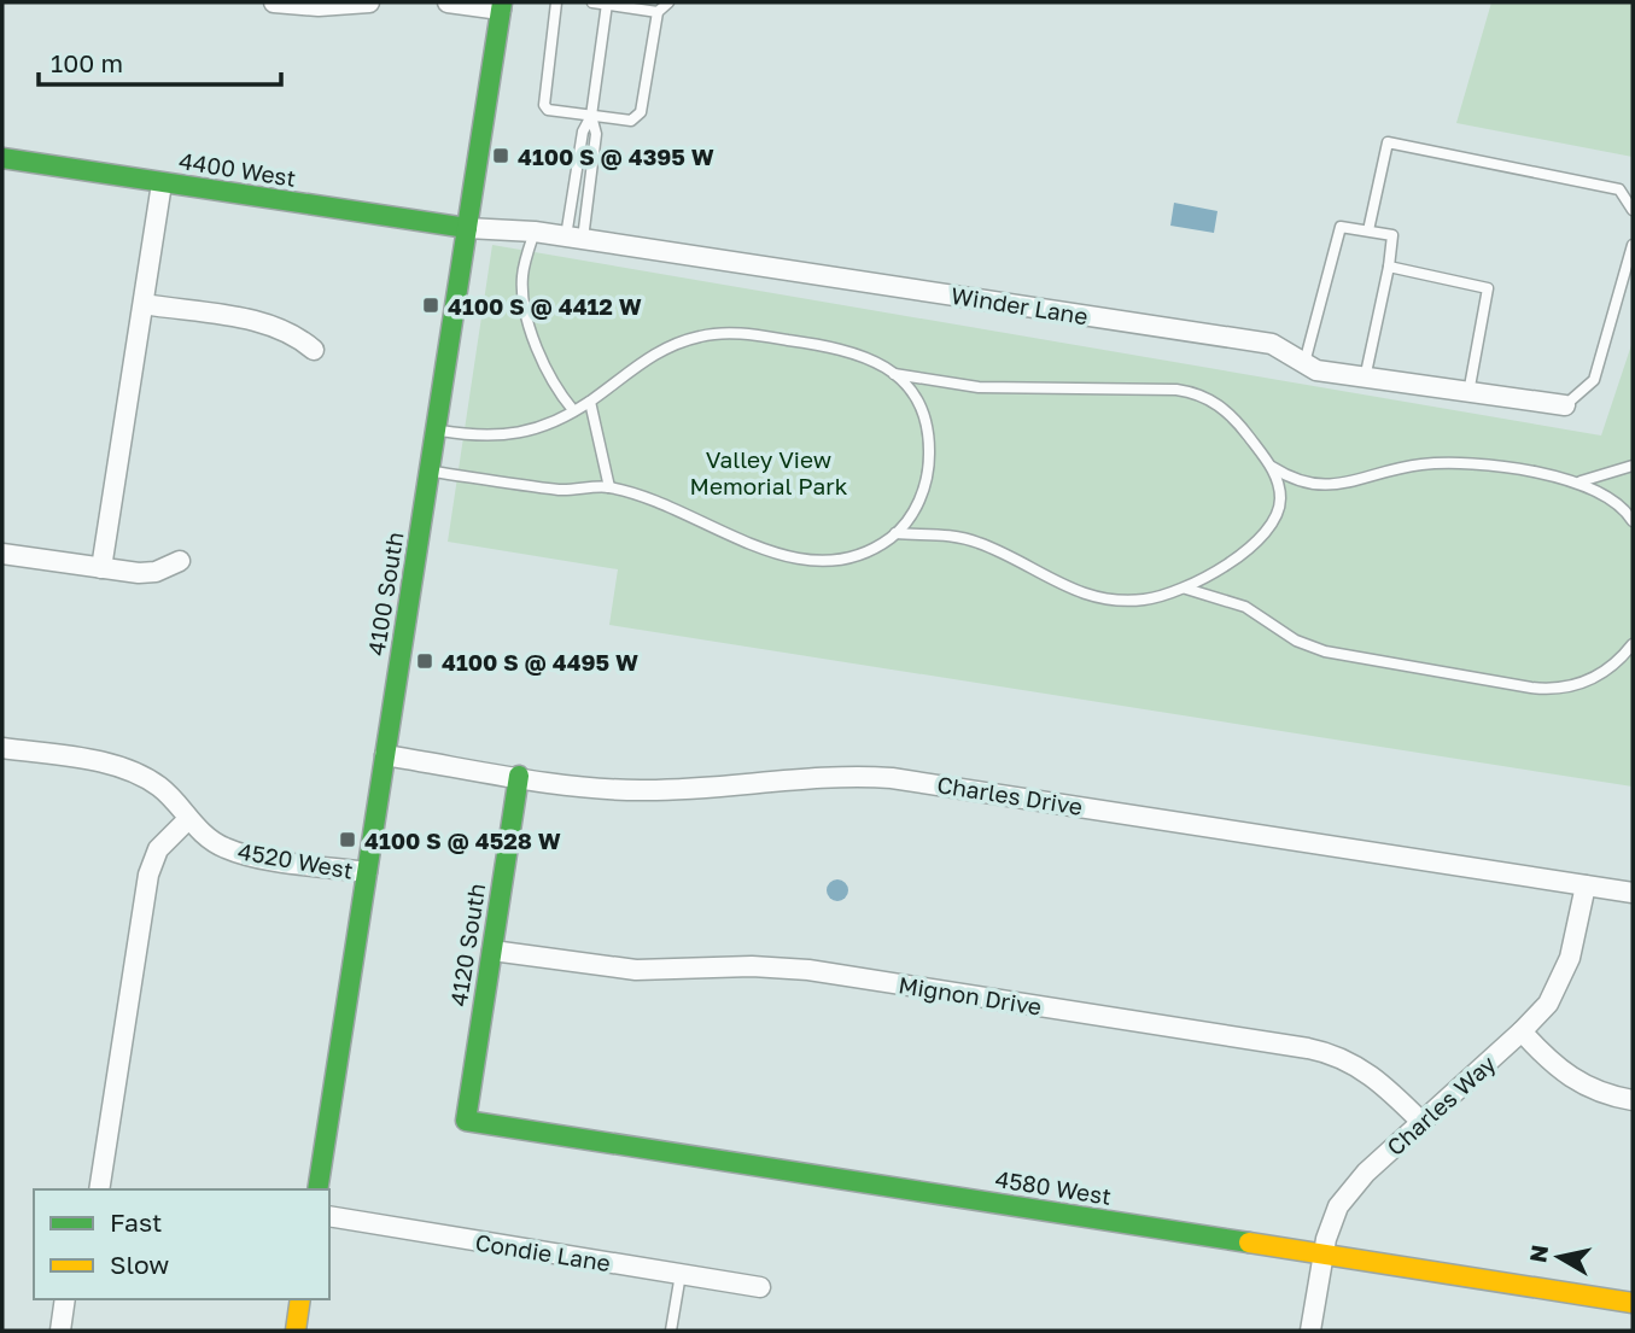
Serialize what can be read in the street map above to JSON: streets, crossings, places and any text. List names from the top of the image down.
{
  "streets": {
    "street": [
      "4400 West",
      "Winder Lane",
      "4100 South",
      "Charles Drive",
      "4520 West",
      "4120 South",
      "Mignon Drive",
      "Charles Way",
      "4580 West",
      "Condie Lane"
    ]
  },
  "crossings": [
    ["4400 West", "Winder Lane"],
    ["4400 West", "4100 South"],
    ["Winder Lane", "4100 South"],
    ["4100 South", "Charles Drive"],
    ["4100 South", "4520 West"],
    ["Charles Drive", "4120 South"],
    ["Charles Drive", "Charles Way"],
    ["4120 South", "Mignon Drive"],
    ["4120 South", "4580 West"],
    ["Mignon Drive", "Charles Way"],
    ["Charles Way", "4580 West"]
  ],
  "parks": ["Valley View Memorial Park"],
  "places": {
    "transit": [
      "4100 S @ 4395 W",
      "4100 S @ 4412 W",
      "4100 S @ 4495 W",
      "4100 S @ 4528 W"
    ]
  },
  "legend": ["Fast", "Slow"],
  "scale_bar": "100 m",
  "north": "left"
}
